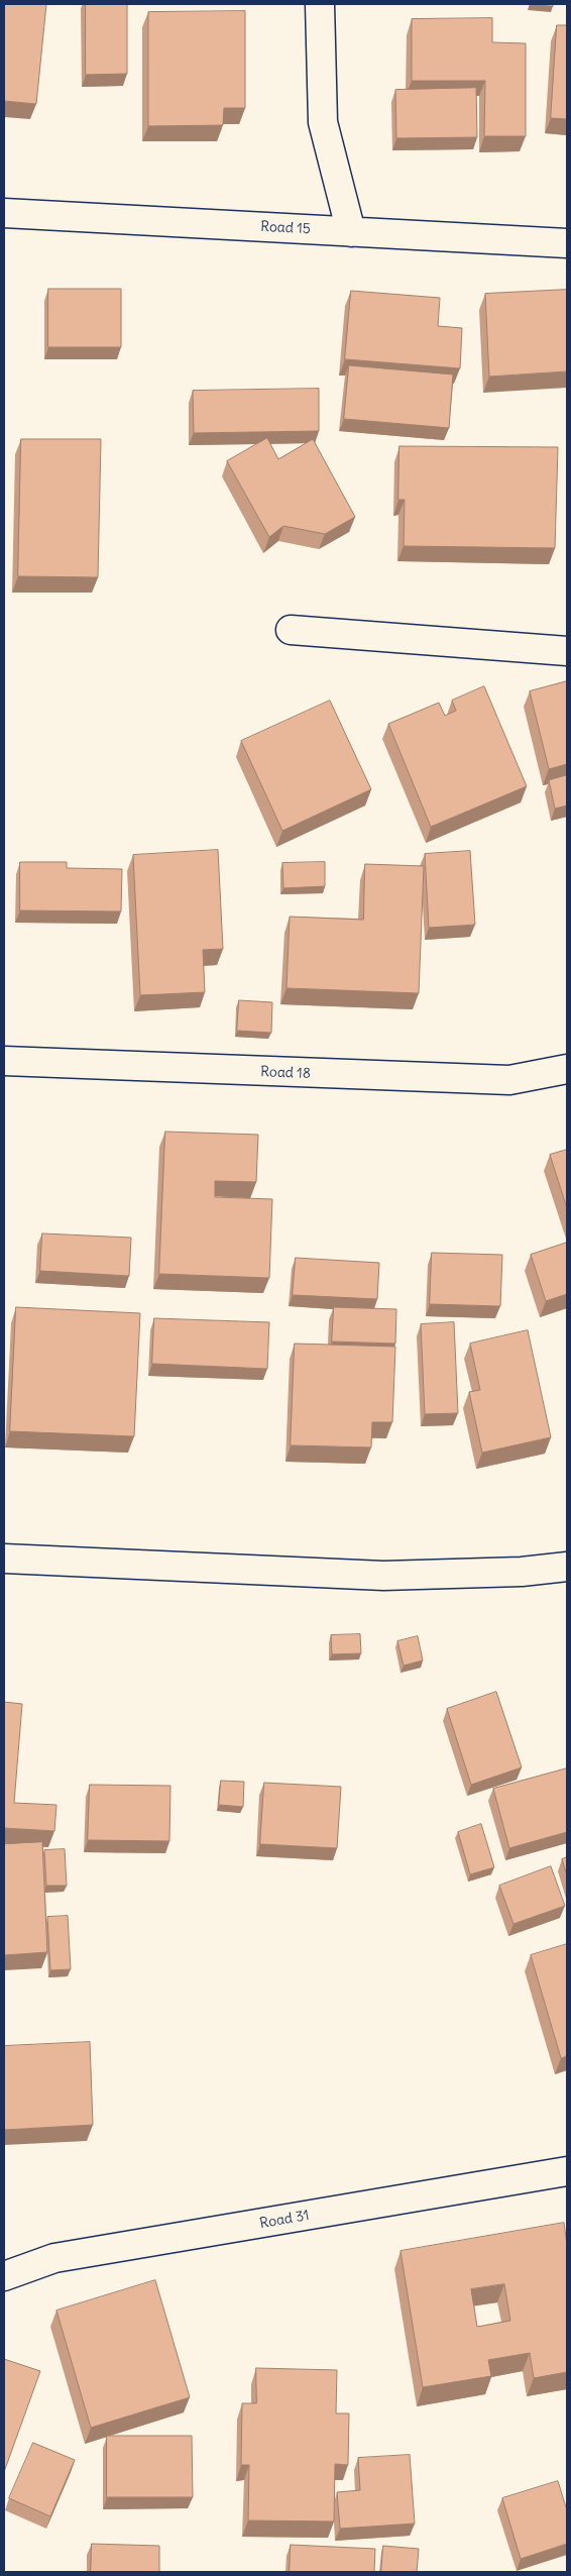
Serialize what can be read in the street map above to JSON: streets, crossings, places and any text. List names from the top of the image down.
{
  "streets": {
    "street": ["Road 15", "Road 18", "Road 31"]
  }
}
